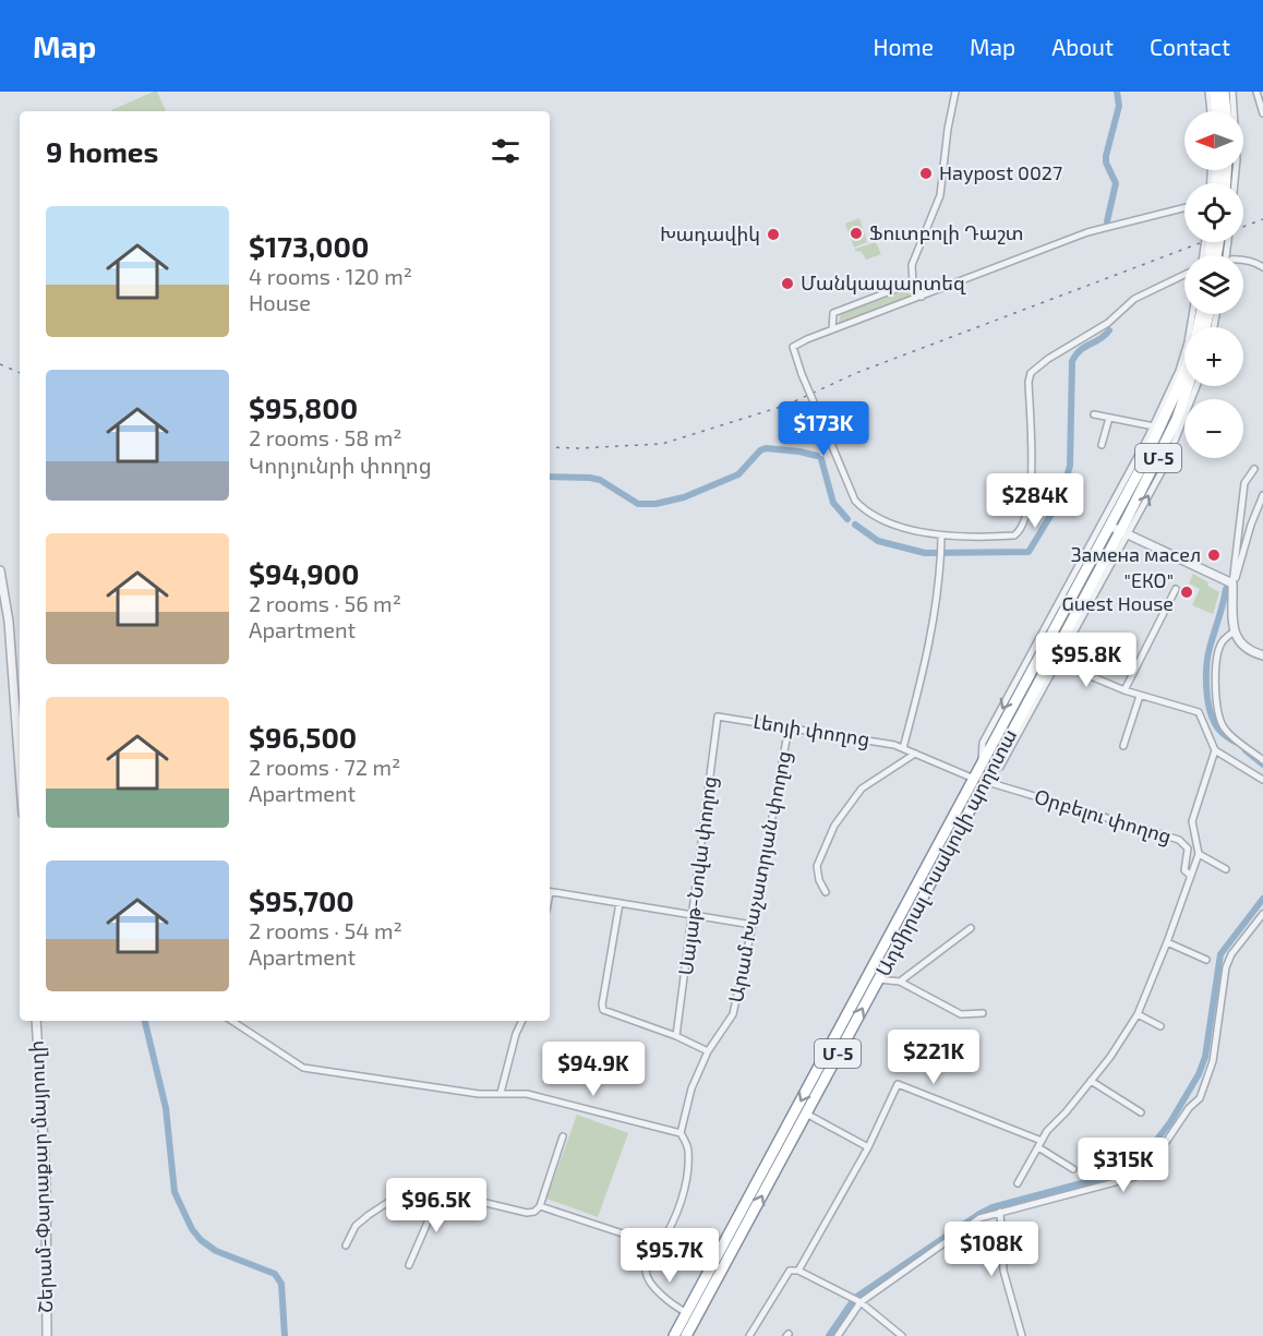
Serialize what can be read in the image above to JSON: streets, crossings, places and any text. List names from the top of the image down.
{
  "streets": {
    "highway": ["Մ-5", "Ադմիրալ Իսակովի պողոտա"],
    "street": [
      "Լեոյի փողոց",
      "Օրբելու փողոց",
      "Սայաթ-Նովա փողոց",
      "Արամ Խաչատրյան փողոց",
      "Շերամ-Փարաքար մայրուղի"
    ]
  },
  "crossings": [
    ["Լեոյի փողոց", "Օրբելու փողոց"],
    ["Լեոյի փողոց", "Ադմիրալ Իսակովի պողոտա"],
    ["Լեոյի փողոց", "Սայաթ-Նովա փողոց"],
    ["Լեոյի փողոց", "Արամ Խաչատրյան փողոց"],
    ["Օրբելու փողոց", "Ադմիրալ Իսակովի պողոտա"]
  ],
  "places": [
    "Haypost 0027",
    "Ֆուտբոլի Դաշտ",
    "Խադավիկ",
    "Մանկապարտեզ",
    "Замена масел",
    "\"ЕКО\" Guest House"
  ],
  "north": "left",
  "page": {
    "header": "Map",
    "nav": [
      "Home",
      "Map",
      "About",
      "Contact"
    ],
    "map_buttons": ["+", "−"],
    "heading": "9 homes",
    "list": [
      {
        "name": "$173,000",
        "note": "4 rooms · 120 m² · House"
      },
      {
        "name": "$95,800",
        "note": "2 rooms · 58 m² · Կորյունրի փողոց"
      },
      {
        "name": "$94,900",
        "note": "2 rooms · 56 m² · Apartment"
      },
      {
        "name": "$96,500",
        "note": "2 rooms · 72 m² · Apartment"
      },
      {
        "name": "$95,700",
        "note": "2 rooms · 54 m² · Apartment"
      }
    ],
    "price": [
      "$173K",
      "$284K",
      "$95.8K",
      "$221K",
      "$94.9K",
      "$315K",
      "$96.5K",
      "$108K",
      "$95.7K"
    ]
  }
}
